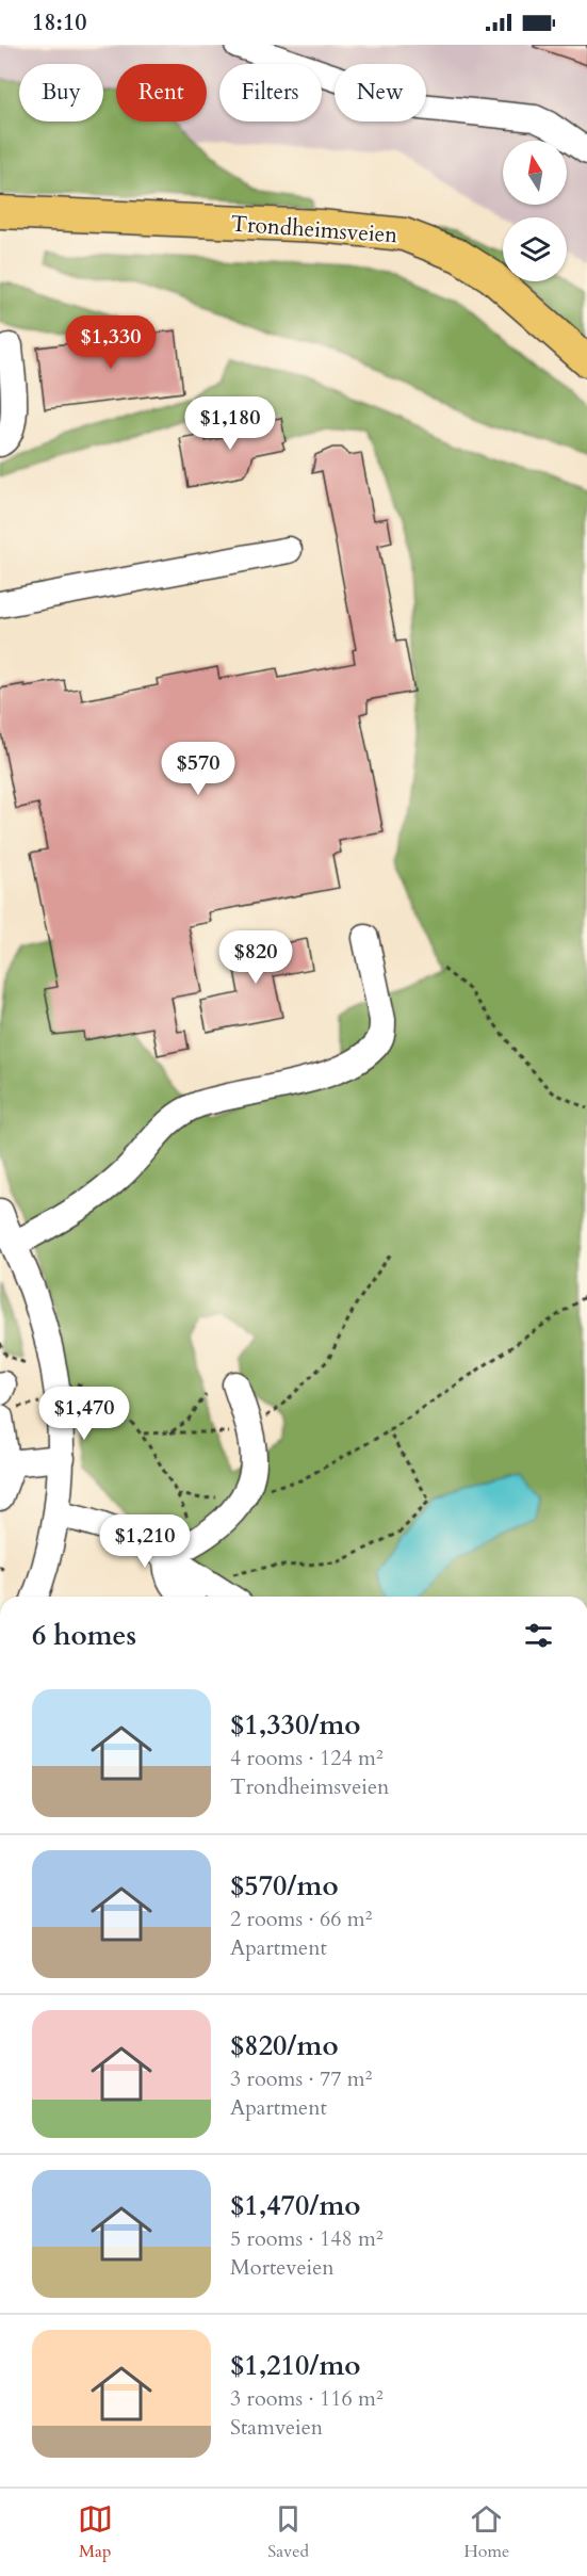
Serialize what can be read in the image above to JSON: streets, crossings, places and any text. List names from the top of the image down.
{
  "streets": {
    "main road": ["Trondheimsveien"]
  },
  "north": "top",
  "page": {
    "status": "18:10",
    "chip": [
      "Buy",
      "Rent",
      "Filters",
      "New"
    ],
    "price": [
      "$1,330",
      "$1,180",
      "$570",
      "$820",
      "$1,470",
      "$1,210"
    ],
    "heading": "6 homes",
    "list": [
      {
        "name": "$1,330/mo",
        "note": "4 rooms · 124 m² · Trondheimsveien"
      },
      {
        "name": "$570/mo",
        "note": "2 rooms · 66 m² · Apartment"
      },
      {
        "name": "$820/mo",
        "note": "3 rooms · 77 m² · Apartment"
      },
      {
        "name": "$1,470/mo",
        "note": "5 rooms · 148 m² · Morteveien"
      },
      {
        "name": "$1,210/mo",
        "note": "3 rooms · 116 m² · Stamveien"
      }
    ],
    "tabs": ["Map", "Saved", "Home"]
  }
}
